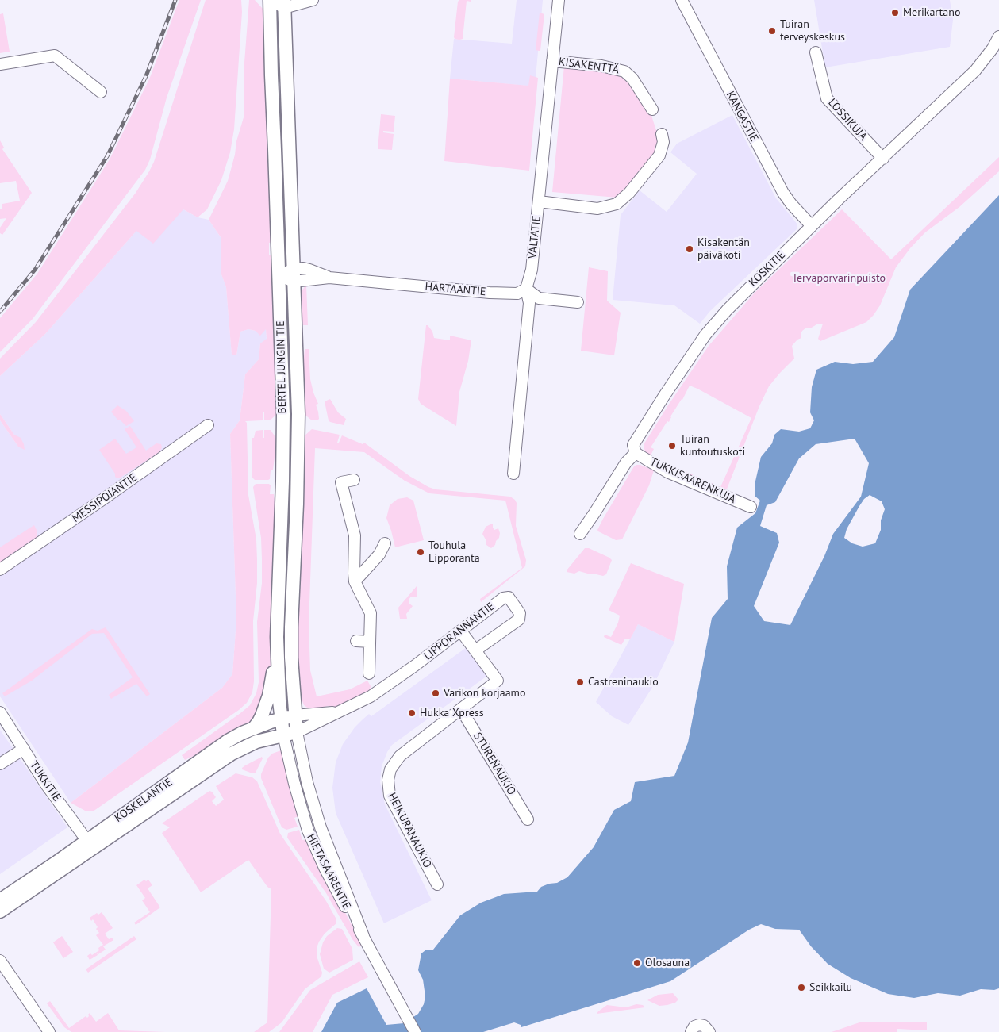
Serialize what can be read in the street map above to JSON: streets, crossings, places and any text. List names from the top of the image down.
{
  "streets": {
    "main road": ["BERTEL JUNGIN TIE", "KOSKELANTIE"],
    "street": [
      "KISAKENTTÄ",
      "KANGASTIE",
      "LOSSIKUJA",
      "VALTATIE",
      "KOSKITIE",
      "HARTAANTIE",
      "TUKKISAARENKUJA",
      "MESSIPOJANTIE",
      "LIPPORANNANTIE",
      "STURENAUKIO",
      "TUKKITIE",
      "HEIKURANAUKIO",
      "HIETASAARENTIE"
    ]
  },
  "crossings": [
    ["KISAKENTTÄ", "VALTATIE"],
    ["KANGASTIE", "KOSKITIE"],
    ["LOSSIKUJA", "KOSKITIE"],
    ["VALTATIE", "HARTAANTIE"],
    ["KOSKITIE", "TUKKISAARENKUJA"],
    ["HARTAANTIE", "BERTEL JUNGIN TIE"],
    ["BERTEL JUNGIN TIE", "LIPPORANNANTIE"],
    ["BERTEL JUNGIN TIE", "KOSKELANTIE"],
    ["BERTEL JUNGIN TIE", "HIETASAARENTIE"],
    ["LIPPORANNANTIE", "KOSKELANTIE"],
    ["LIPPORANNANTIE", "HIETASAARENTIE"],
    ["STURENAUKIO", "HEIKURANAUKIO"],
    ["TUKKITIE", "KOSKELANTIE"],
    ["KOSKELANTIE", "HIETASAARENTIE"]
  ],
  "parks": ["Tervaporvarinpuisto"],
  "places": [
    "Merikartano",
    "Tuiran terveyskeskus",
    "Kisakentän päiväkoti",
    "Tuiran kuntoutuskoti",
    "Touhula Lipporanta",
    "Castreninaukio",
    "Varikon korjaamo",
    "Hukka Xpress",
    "Olosauna",
    "Seikkailu"
  ]
}
